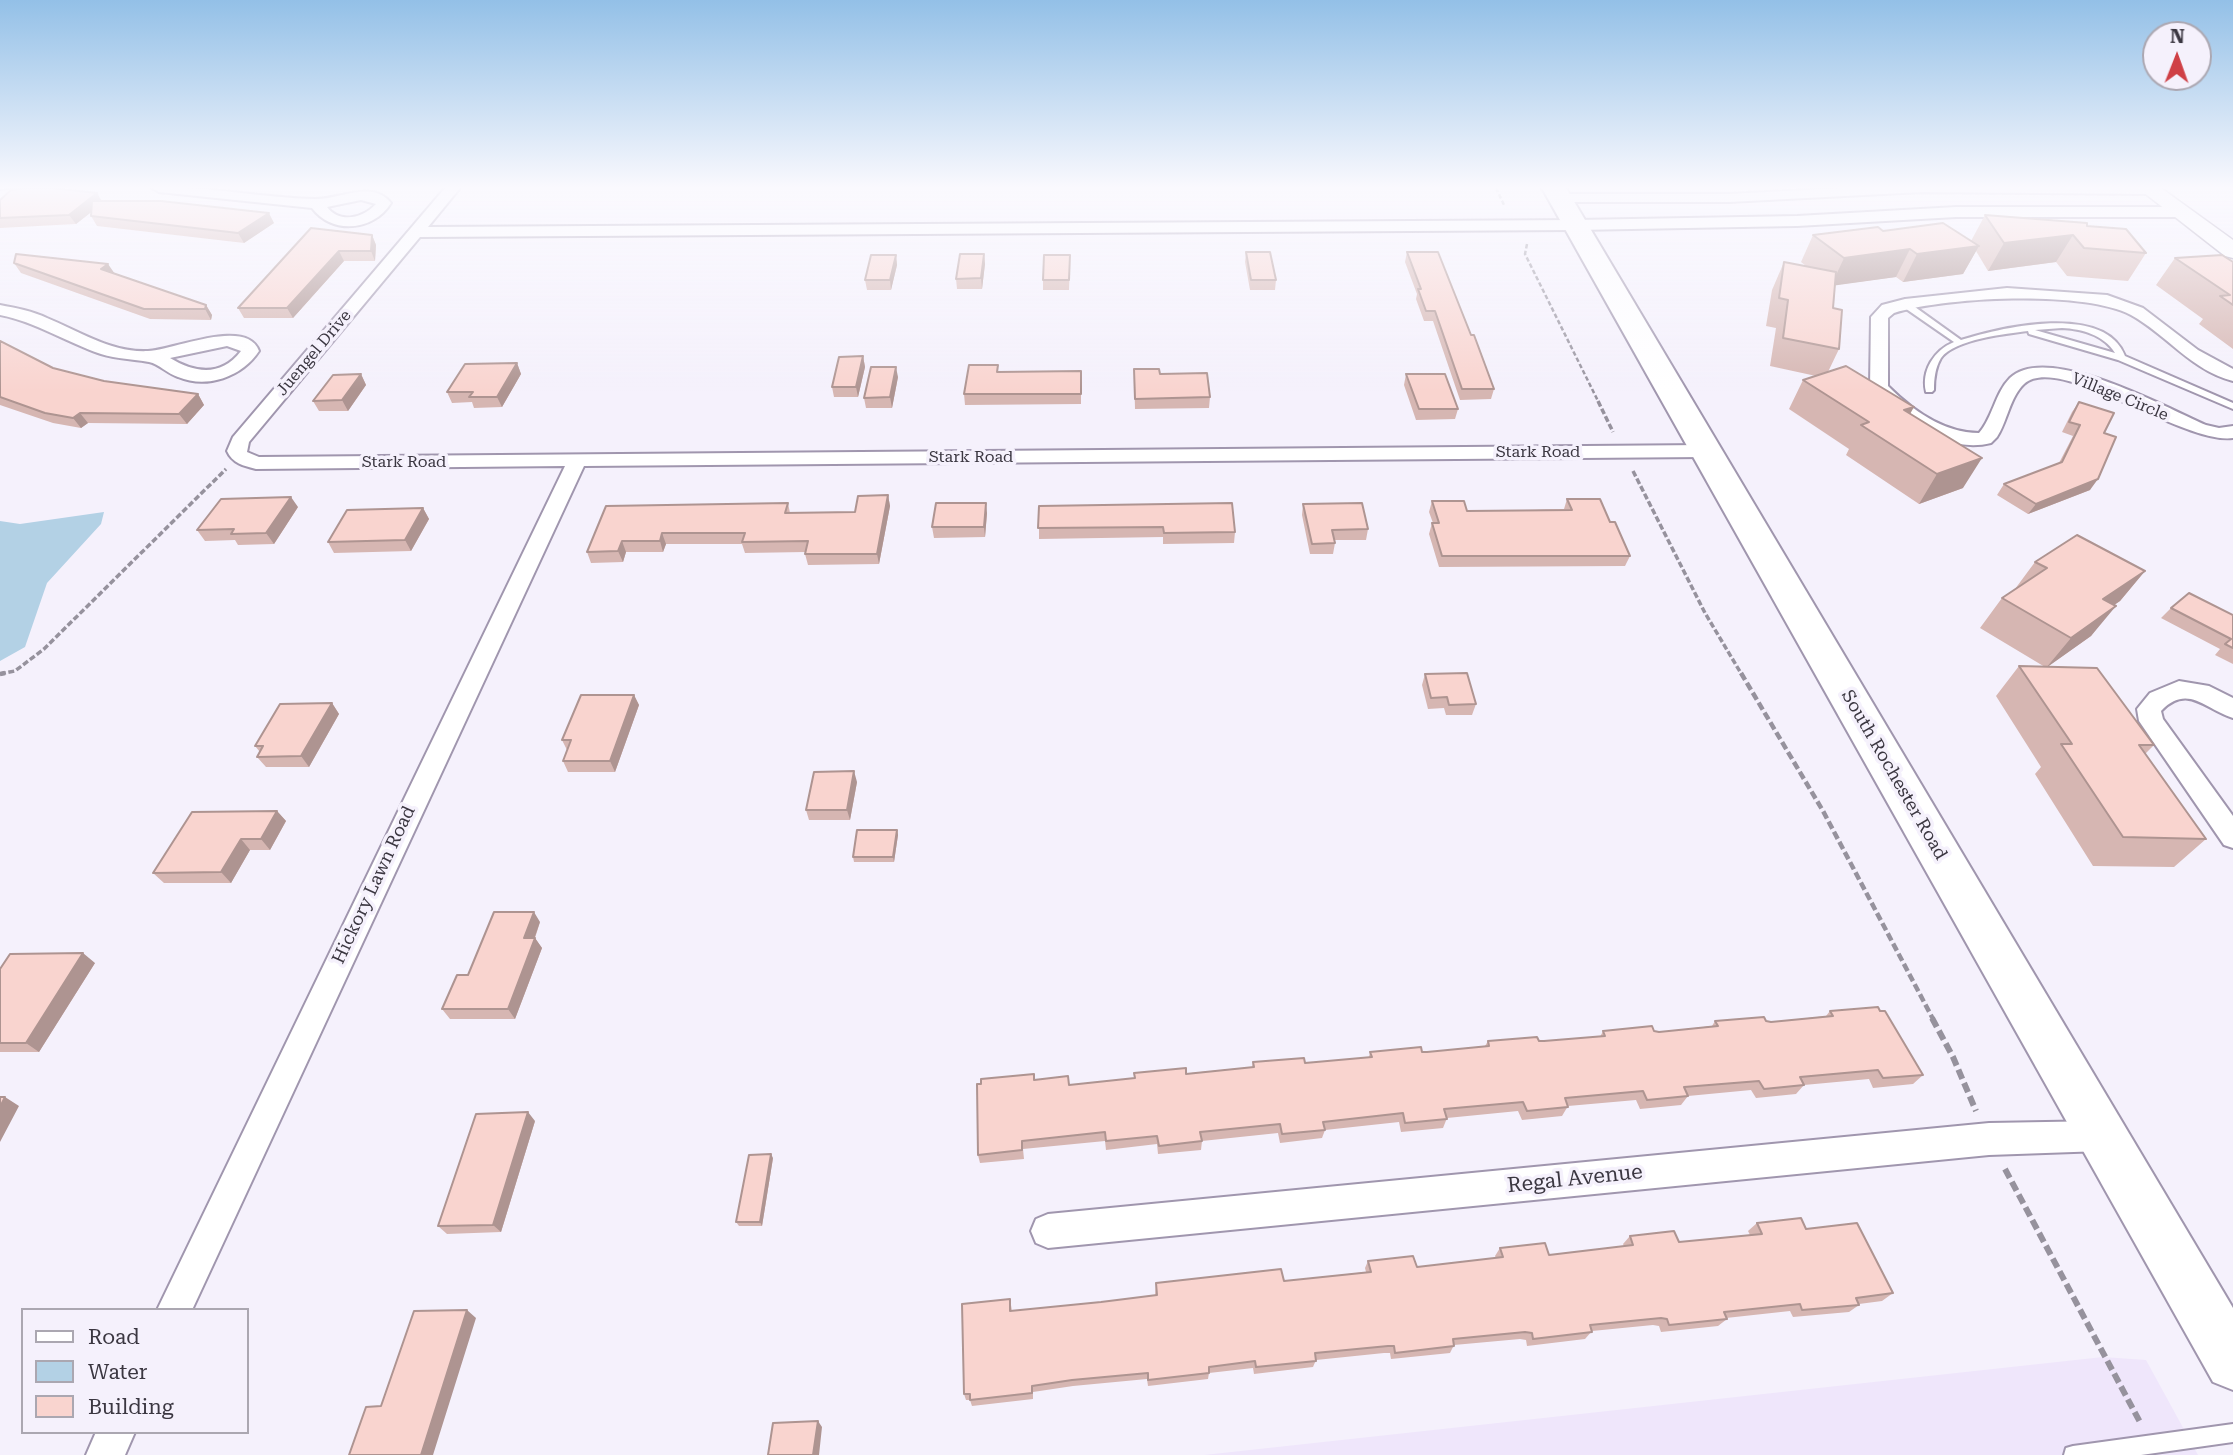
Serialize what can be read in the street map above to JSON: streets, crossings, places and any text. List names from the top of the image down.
{
  "streets": {
    "main road": ["South Rochester Road"],
    "street": [
      "Juengel Drive",
      "Village Circle",
      "Stark Road",
      "Hickory Lawn Road",
      "Regal Avenue"
    ]
  },
  "crossings": [
    ["Juengel Drive", "Stark Road"],
    ["Stark Road", "South Rochester Road"],
    ["Stark Road", "Hickory Lawn Road"],
    ["South Rochester Road", "Regal Avenue"]
  ],
  "legend": ["Road", "Water", "Building"],
  "north": "top"
}
